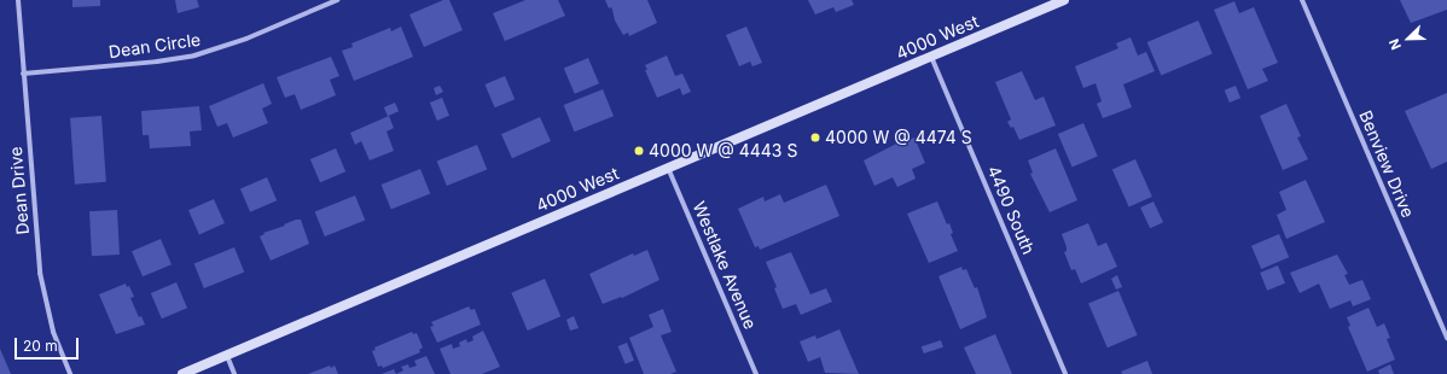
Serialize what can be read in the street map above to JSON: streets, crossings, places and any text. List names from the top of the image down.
{
  "streets": {
    "street": [
      "4000 West",
      "Dean Circle",
      "Benview Drive",
      "Dean Drive",
      "4490 South",
      "Westlake Avenue"
    ]
  },
  "crossings": [
    ["4000 West", "4490 South"],
    ["4000 West", "Westlake Avenue"],
    ["Dean Circle", "Dean Drive"]
  ],
  "places": ["4000 W @ 4474 S", "4000 W @ 4443 S"],
  "scale_bar": "20 m",
  "north": "bottom left"
}
